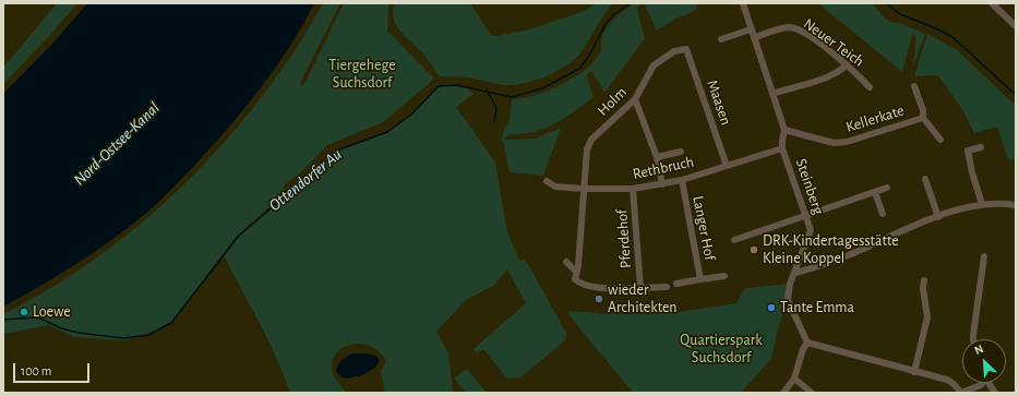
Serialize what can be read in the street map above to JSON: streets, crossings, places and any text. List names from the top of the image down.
{
  "streets": {
    "street": [
      "Neuer Teich",
      "Holm",
      "Maasen",
      "Kellerkate",
      "Rethbruch",
      "Steinberg",
      "Langer Hof",
      "Pferdehof"
    ]
  },
  "crossings": [
    ["Neuer Teich", "Steinberg"],
    ["Holm", "Maasen"],
    ["Holm", "Rethbruch"],
    ["Holm", "Pferdehof"],
    ["Maasen", "Rethbruch"],
    ["Kellerkate", "Steinberg"],
    ["Rethbruch", "Steinberg"],
    ["Rethbruch", "Langer Hof"],
    ["Rethbruch", "Pferdehof"]
  ],
  "water": ["Nord-Ostsee-Kanal", "Ottendorfer Au"],
  "parks": ["Tiergehege Suchsdorf", "Quartierspark Suchsdorf"],
  "places": [
    "DRK-Kindertagesstätte Kleine Koppel",
    "wieder Architekten",
    "Tante Emma",
    "Loewe"
  ],
  "scale_bar": "100 m",
  "north": "top left"
}
